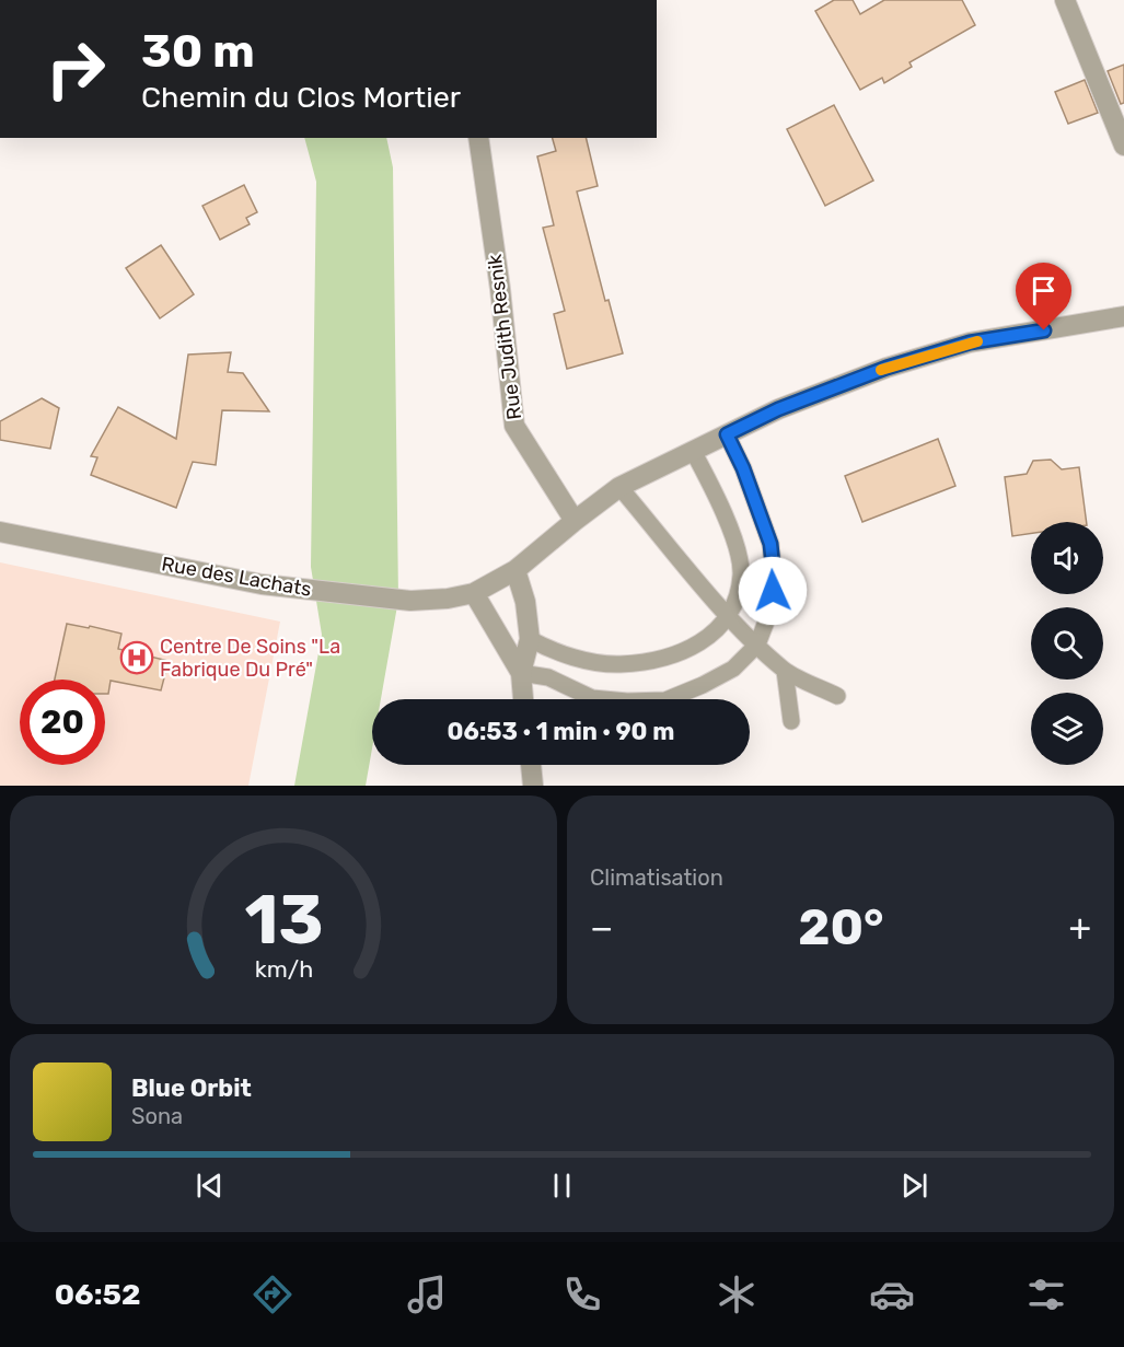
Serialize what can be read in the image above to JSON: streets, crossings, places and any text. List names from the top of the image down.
{
  "streets": {
    "street": ["Rue Judith Resnik", "Rue des Lachats"]
  },
  "crossings": [
    ["Rue Judith Resnik", "Rue des Lachats"]
  ],
  "places": {
    "hospital": ["Centre De Soins \"La Fabrique Du Pré\""]
  },
  "page": {
    "turn": ["30 m", "Chemin du Clos Mortier"],
    "limit": "20",
    "trip": "06:53 · 1 min · 90 m",
    "tile": "Climatisation",
    "heat": ["−", "20°", "+"],
    "song": ["Blue Orbit", "Sona"],
    "tabs": "06:52",
    "gauge": ["13", "km/h"]
  }
}
